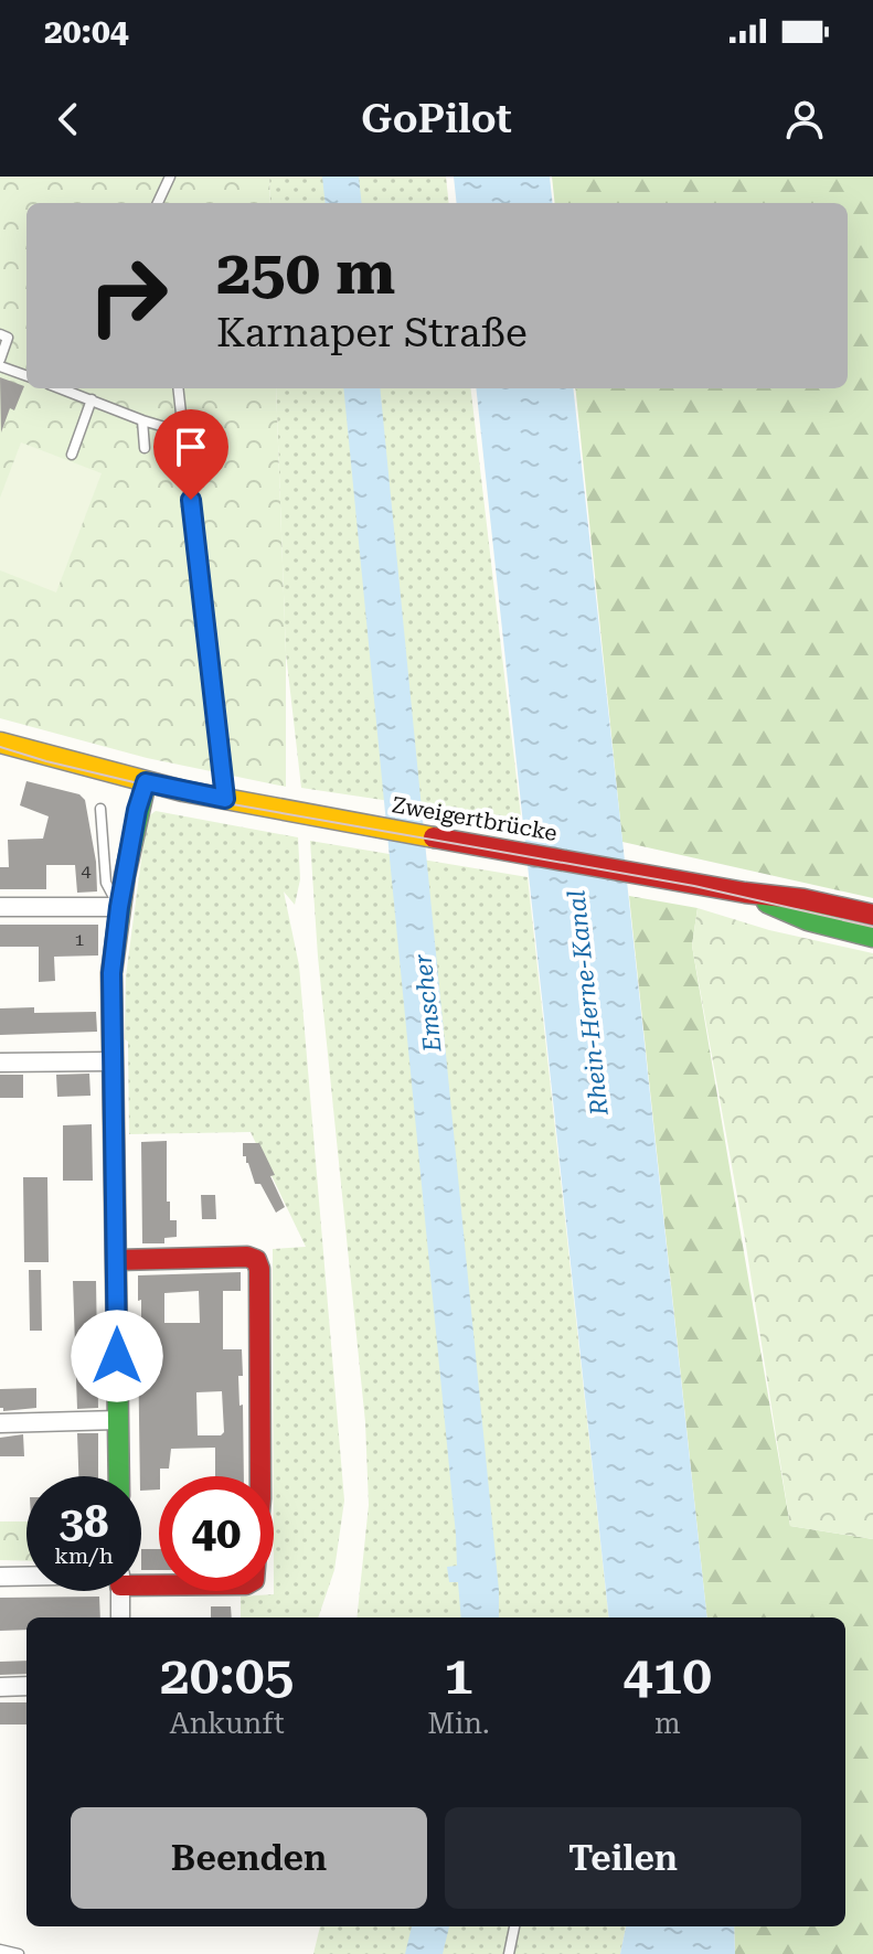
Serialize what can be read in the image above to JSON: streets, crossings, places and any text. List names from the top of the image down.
{
  "streets": {
    "street": ["Zweigertbrücke"]
  },
  "water": ["Emscher", "Rhein-Herne-Kanal"],
  "house_numbers": ["4", "1"],
  "page": {
    "status": "20:04",
    "header": "GoPilot",
    "turn": ["250 m", "Karnaper Straße"],
    "speed": "38 km/h",
    "limit": "40",
    "eta": [
      "20:05",
      "Ankunft",
      "1",
      "Min.",
      "410",
      "m"
    ],
    "buttons": ["Beenden", "Teilen"]
  }
}
